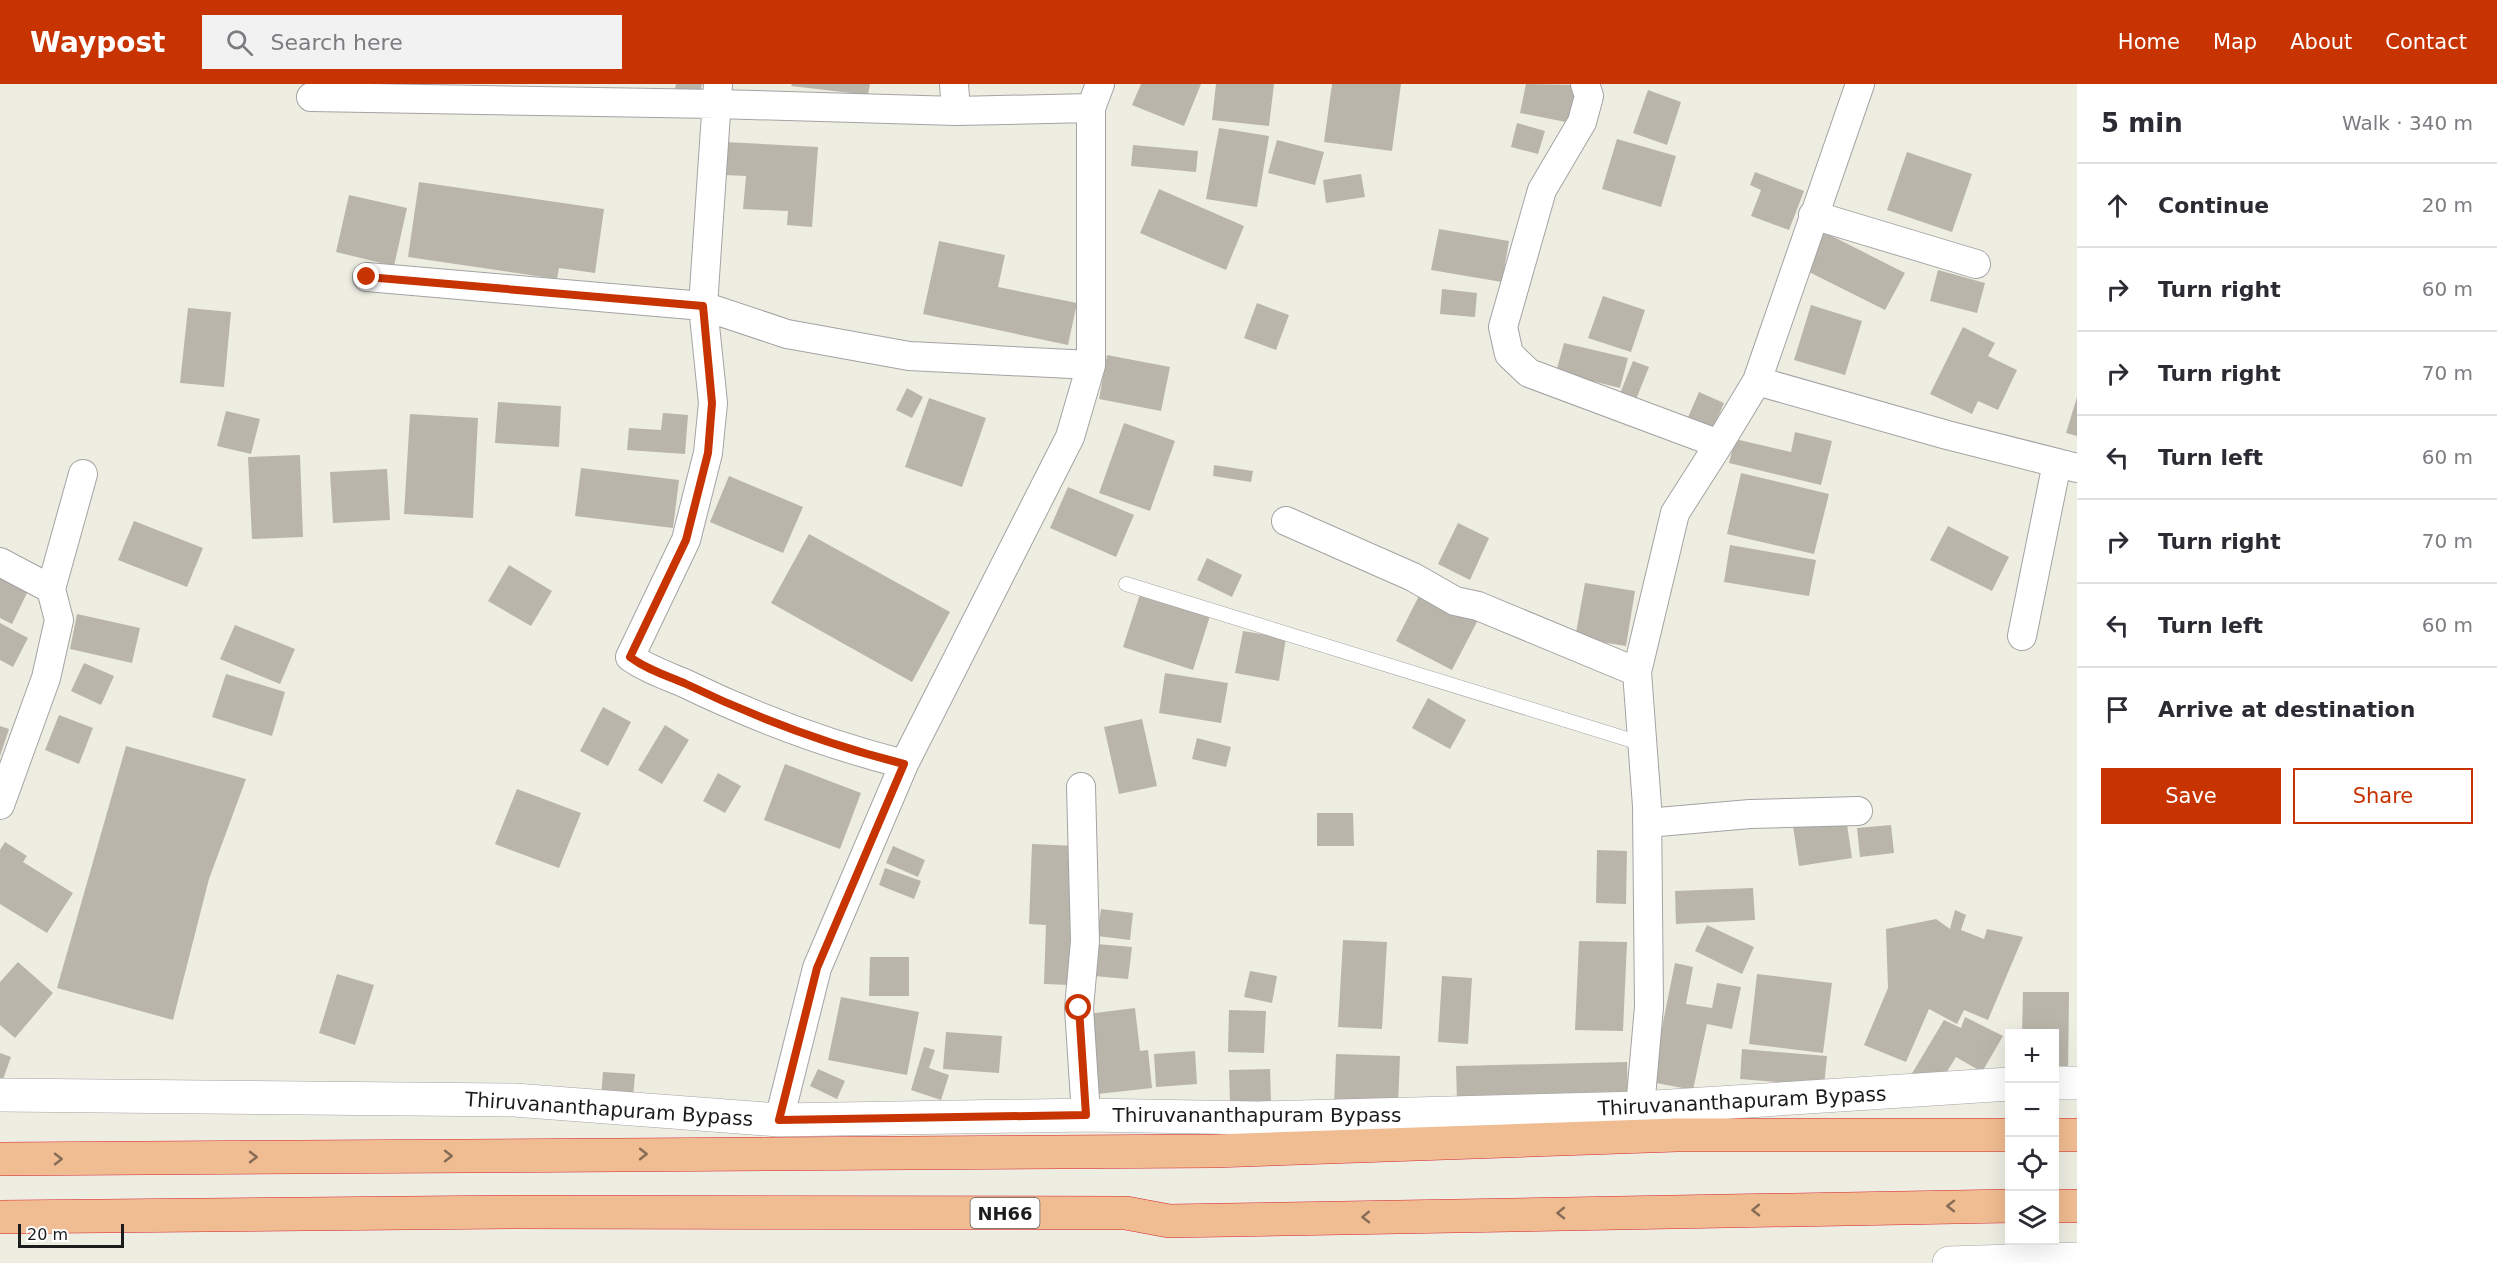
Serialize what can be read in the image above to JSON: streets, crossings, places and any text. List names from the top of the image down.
{
  "streets": {
    "highway": ["Thiruvananthapuram Bypass", "NH66"]
  },
  "scale_bar": "20 m",
  "page": {
    "header": "Waypost",
    "search": "Search here",
    "nav": [
      "Home",
      "Map",
      "About",
      "Contact"
    ],
    "heading": ["5 min", "Walk · 340 m"],
    "list": [
      ["Continue", "20 m"],
      ["Turn right", "60 m"],
      ["Turn right", "70 m"],
      ["Turn left", "60 m"],
      ["Turn right", "70 m"],
      ["Turn left", "60 m"],
      "Arrive at destination"
    ],
    "buttons": ["Save", "Share"],
    "map_buttons": ["+", "−"],
    "scale": "20 m"
  }
}
